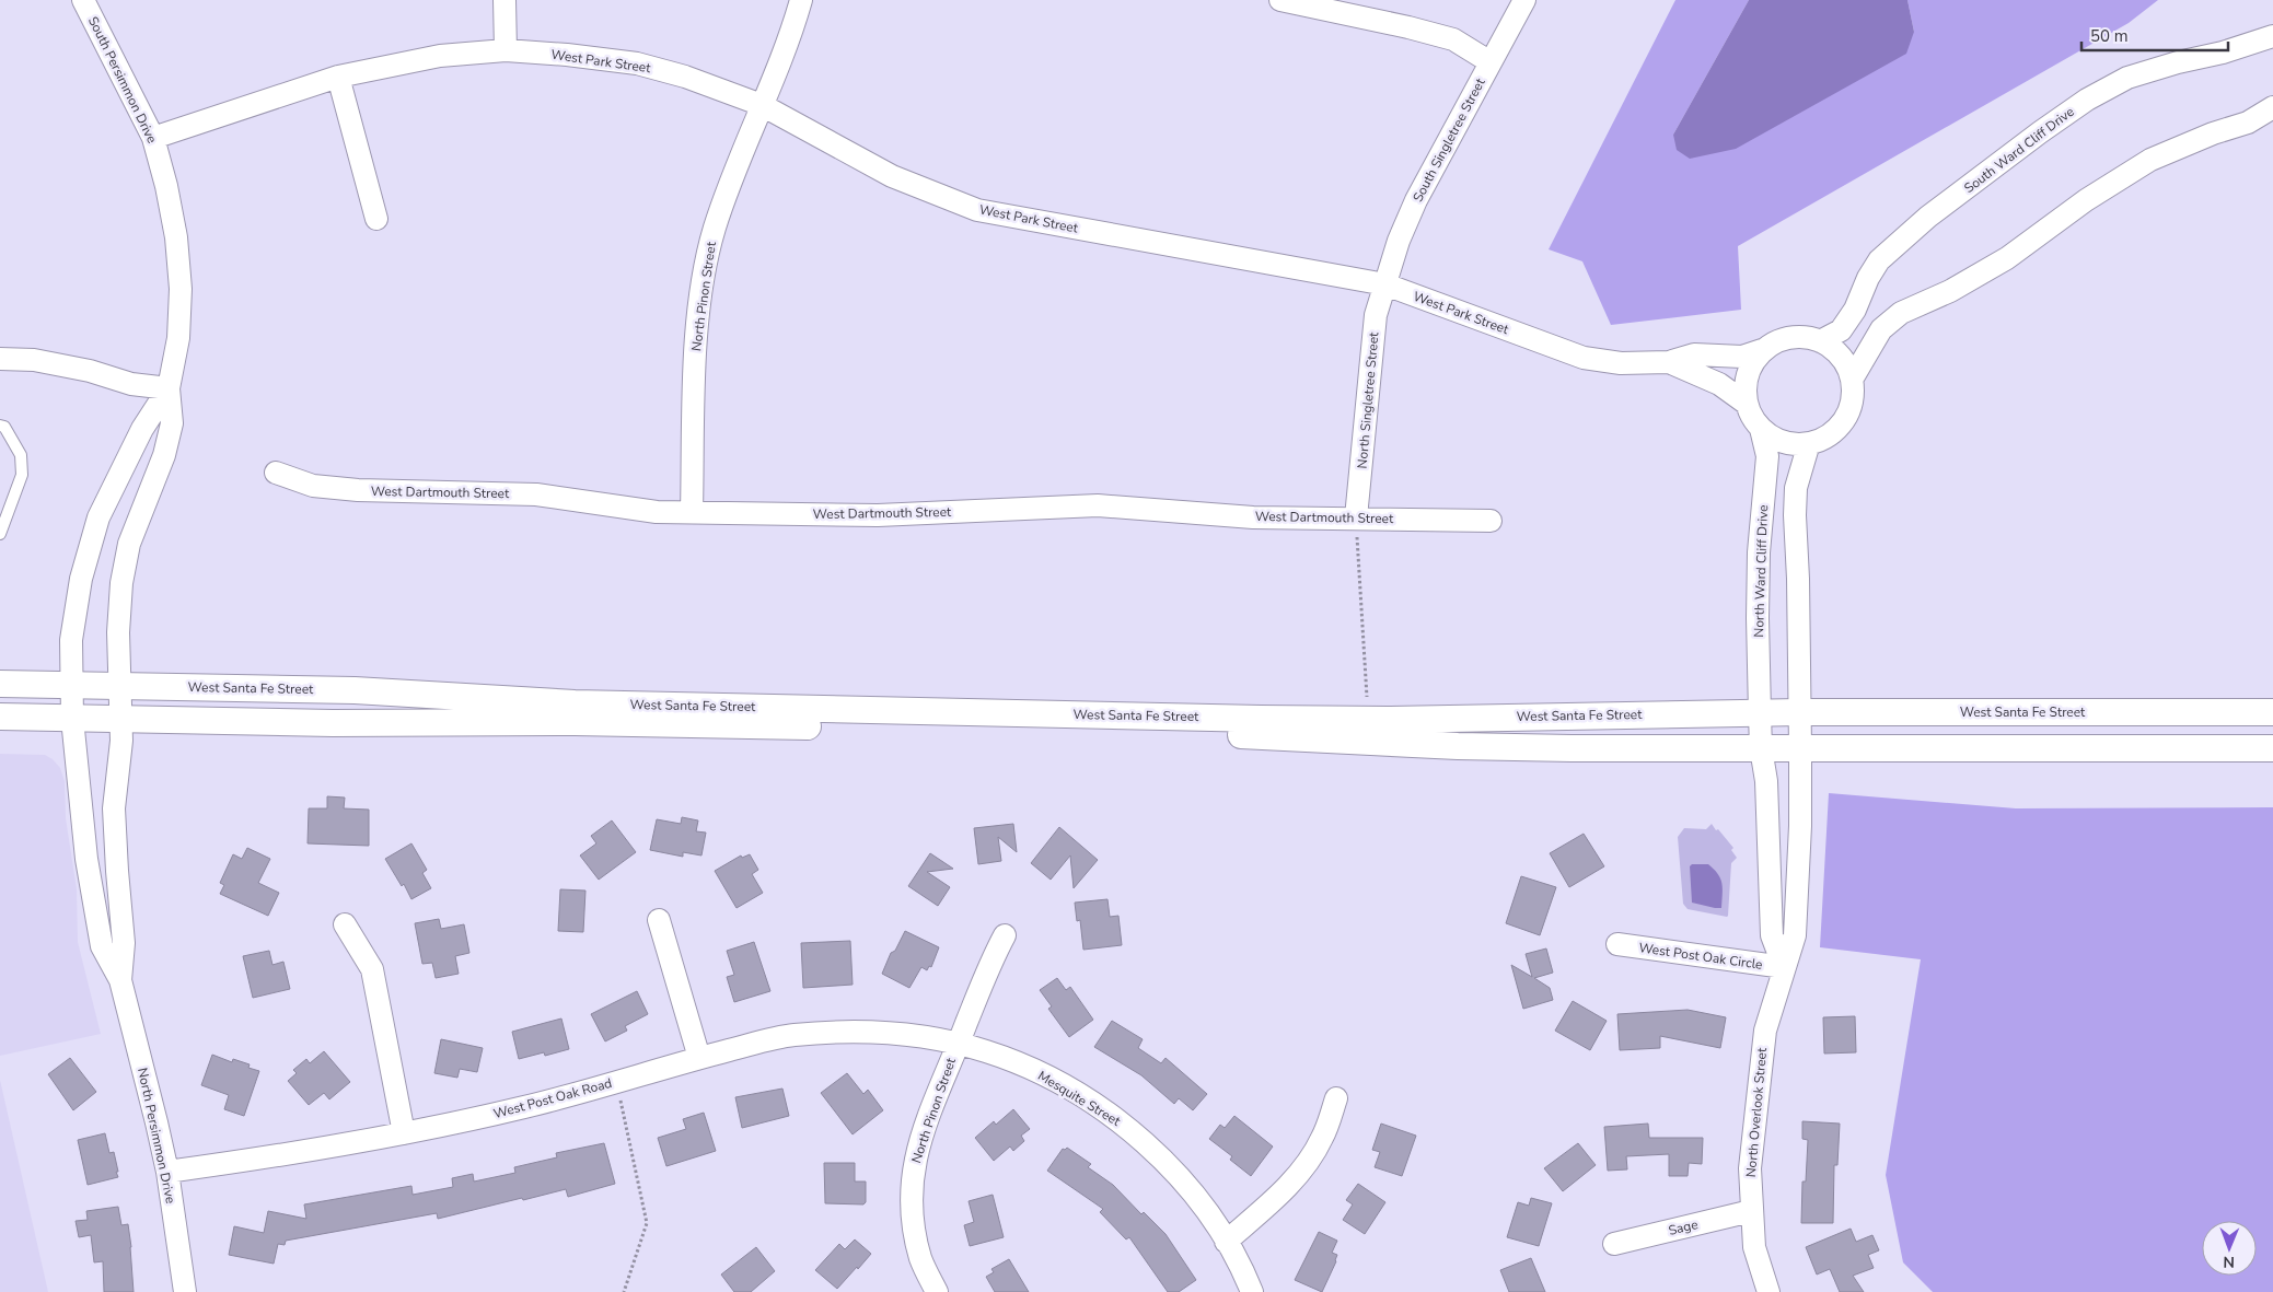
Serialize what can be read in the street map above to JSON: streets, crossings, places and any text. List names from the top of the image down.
{
  "streets": {
    "street": [
      "West Park Street",
      "South Persimmon Drive",
      "South Singletree Street",
      "South Ward Cliff Drive",
      "North Pinon Street",
      "North Singletree Street",
      "West Dartmouth Street",
      "North Ward Cliff Drive",
      "West Santa Fe Street",
      "West Post Oak Circle",
      "West Post Oak Road",
      "Mesquite Street",
      "North Overlook Street",
      "North Persimmon Drive",
      "Sage"
    ]
  },
  "crossings": [
    ["West Park Street", "South Persimmon Drive"],
    ["West Park Street", "South Singletree Street"],
    ["West Park Street", "South Ward Cliff Drive"],
    ["West Park Street", "North Pinon Street"],
    ["West Park Street", "North Singletree Street"],
    ["West Park Street", "North Ward Cliff Drive"],
    ["South Persimmon Drive", "West Santa Fe Street"],
    ["South Persimmon Drive", "North Persimmon Drive"],
    ["South Singletree Street", "North Singletree Street"],
    ["South Ward Cliff Drive", "North Ward Cliff Drive"],
    ["North Pinon Street", "West Dartmouth Street"],
    ["North Pinon Street", "West Post Oak Road"],
    ["North Pinon Street", "Mesquite Street"],
    ["North Singletree Street", "West Dartmouth Street"],
    ["North Ward Cliff Drive", "West Santa Fe Street"],
    ["West Santa Fe Street", "North Overlook Street"],
    ["West Santa Fe Street", "North Persimmon Drive"],
    ["West Post Oak Circle", "North Overlook Street"],
    ["West Post Oak Road", "Mesquite Street"],
    ["West Post Oak Road", "North Persimmon Drive"],
    ["North Overlook Street", "Sage"]
  ],
  "scale_bar": "50 m",
  "north": "bottom"
}
